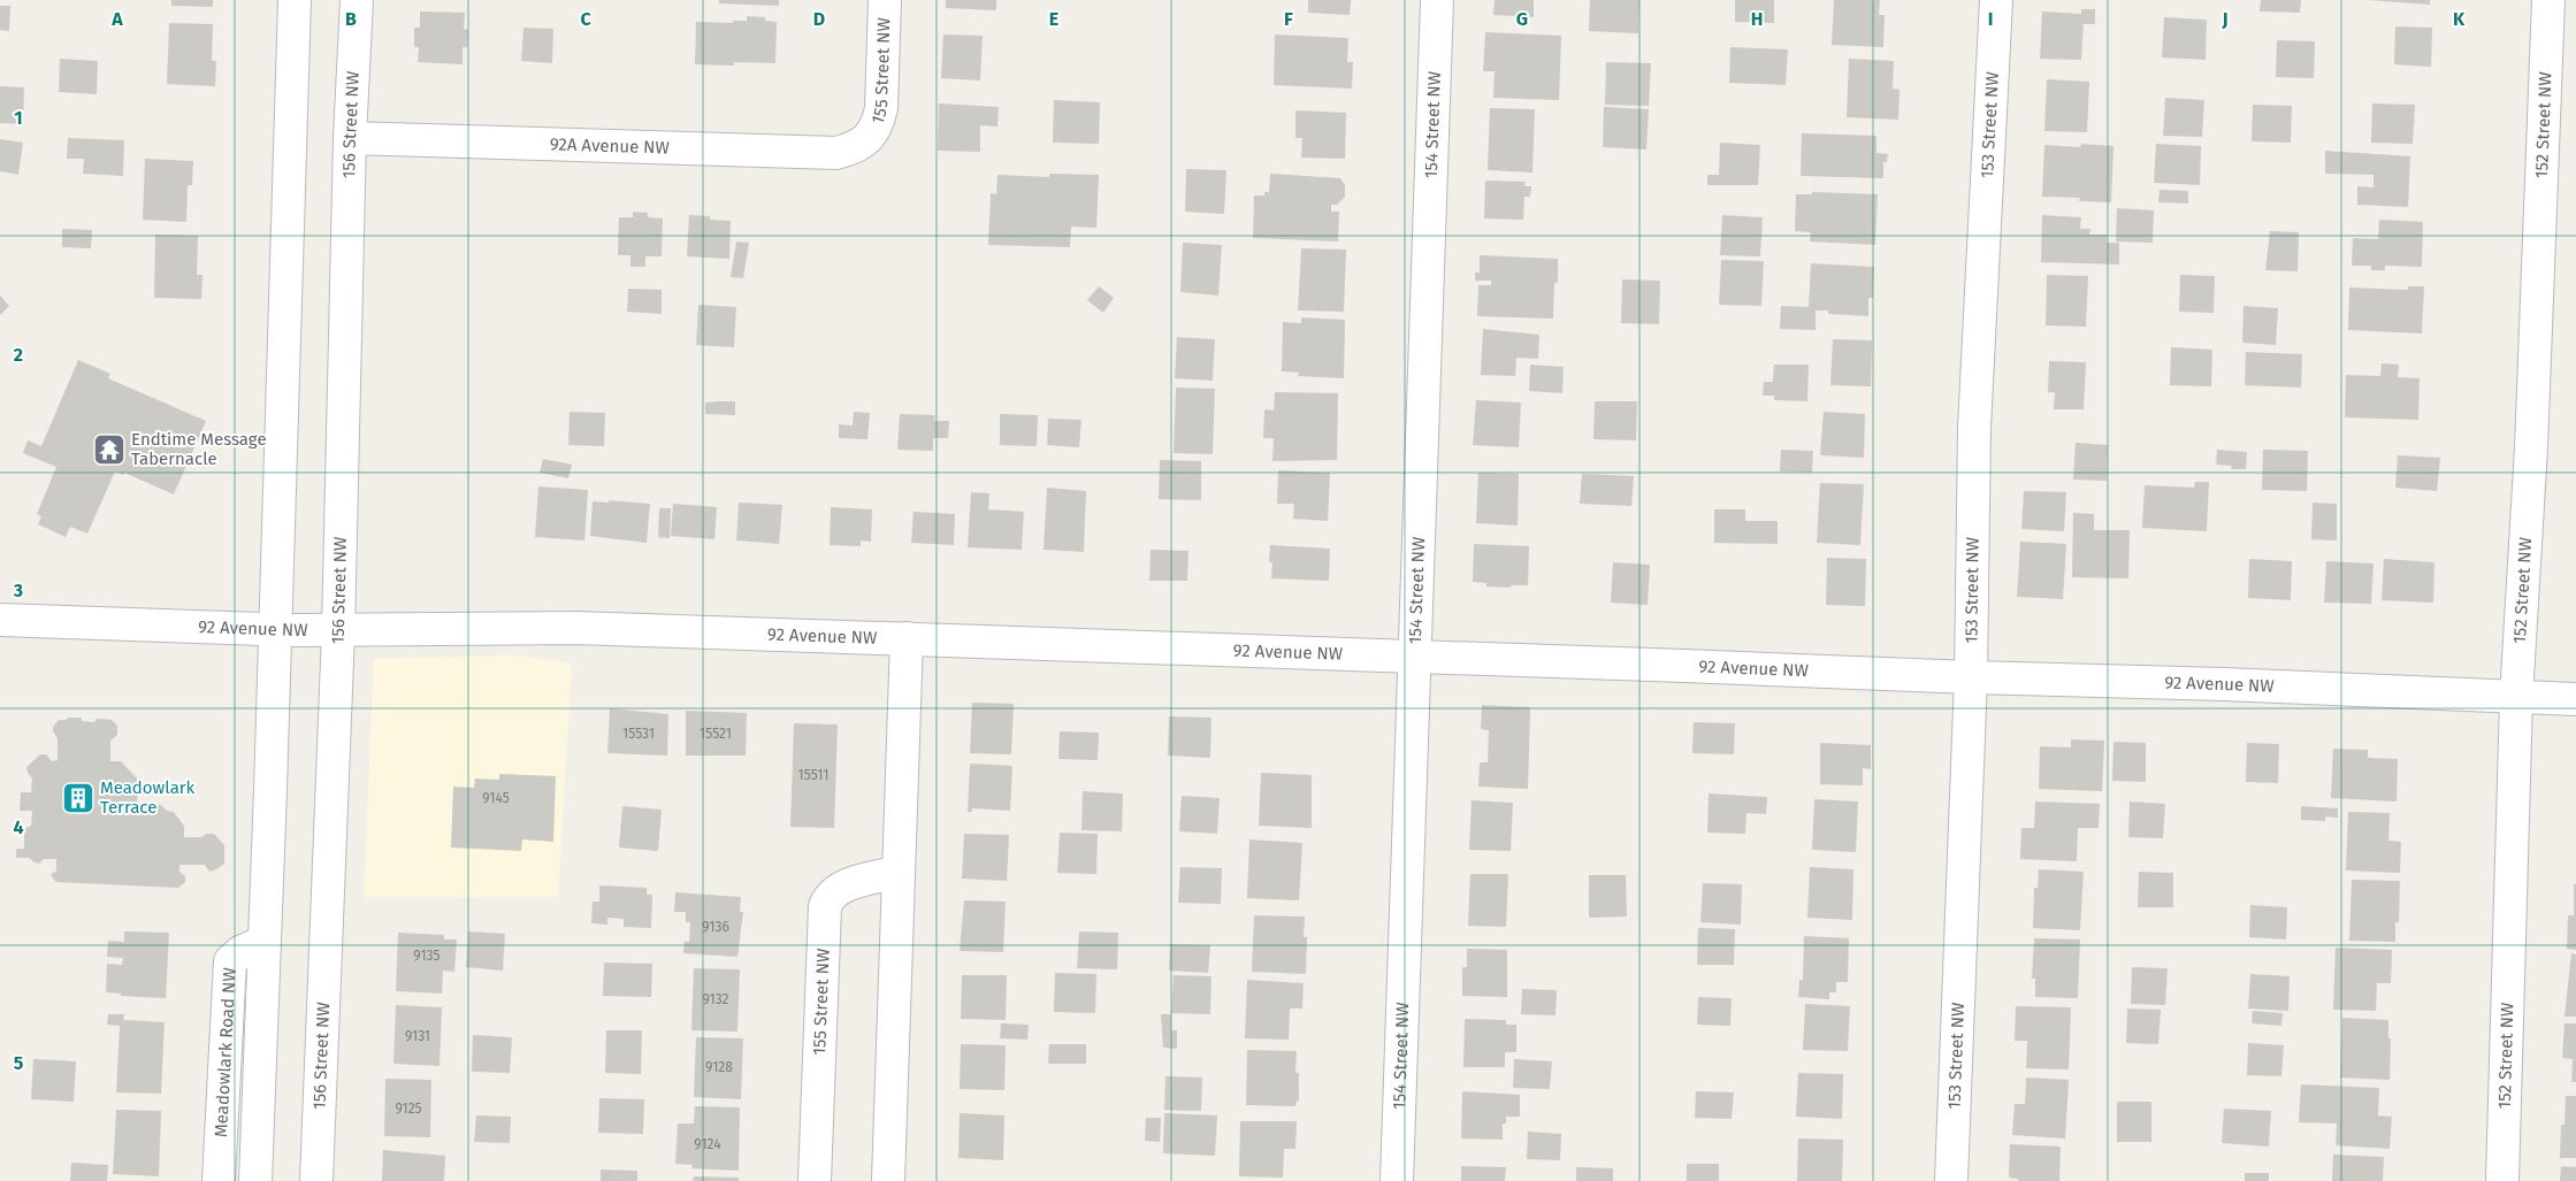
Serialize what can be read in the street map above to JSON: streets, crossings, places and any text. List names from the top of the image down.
{
  "streets": {
    "street": [
      "155 Street NW",
      "156 Street NW",
      "154 Street NW",
      "153 Street NW",
      "152 Street NW",
      "92A Avenue NW",
      "92 Avenue NW",
      "Meadowlark Road NW"
    ]
  },
  "crossings": [
    ["155 Street NW", "92A Avenue NW"],
    ["156 Street NW", "92A Avenue NW"],
    ["156 Street NW", "92 Avenue NW"],
    ["154 Street NW", "92 Avenue NW"],
    ["153 Street NW", "92 Avenue NW"],
    ["152 Street NW", "92 Avenue NW"]
  ],
  "places": {
    "temple": ["Endtime Message Tabernacle"],
    "building": ["Meadowlark Terrace"]
  },
  "house_numbers": [
    "15531",
    "15521",
    "15511",
    "9145",
    "9136",
    "9135",
    "9132",
    "9131",
    "9128",
    "9125",
    "9124"
  ],
  "grid": {
    "columns": [
      "A",
      "B",
      "C",
      "D",
      "E",
      "F",
      "G",
      "H",
      "I",
      "J",
      "K"
    ],
    "rows": [
      "1",
      "2",
      "3",
      "4",
      "5"
    ]
  }
}
